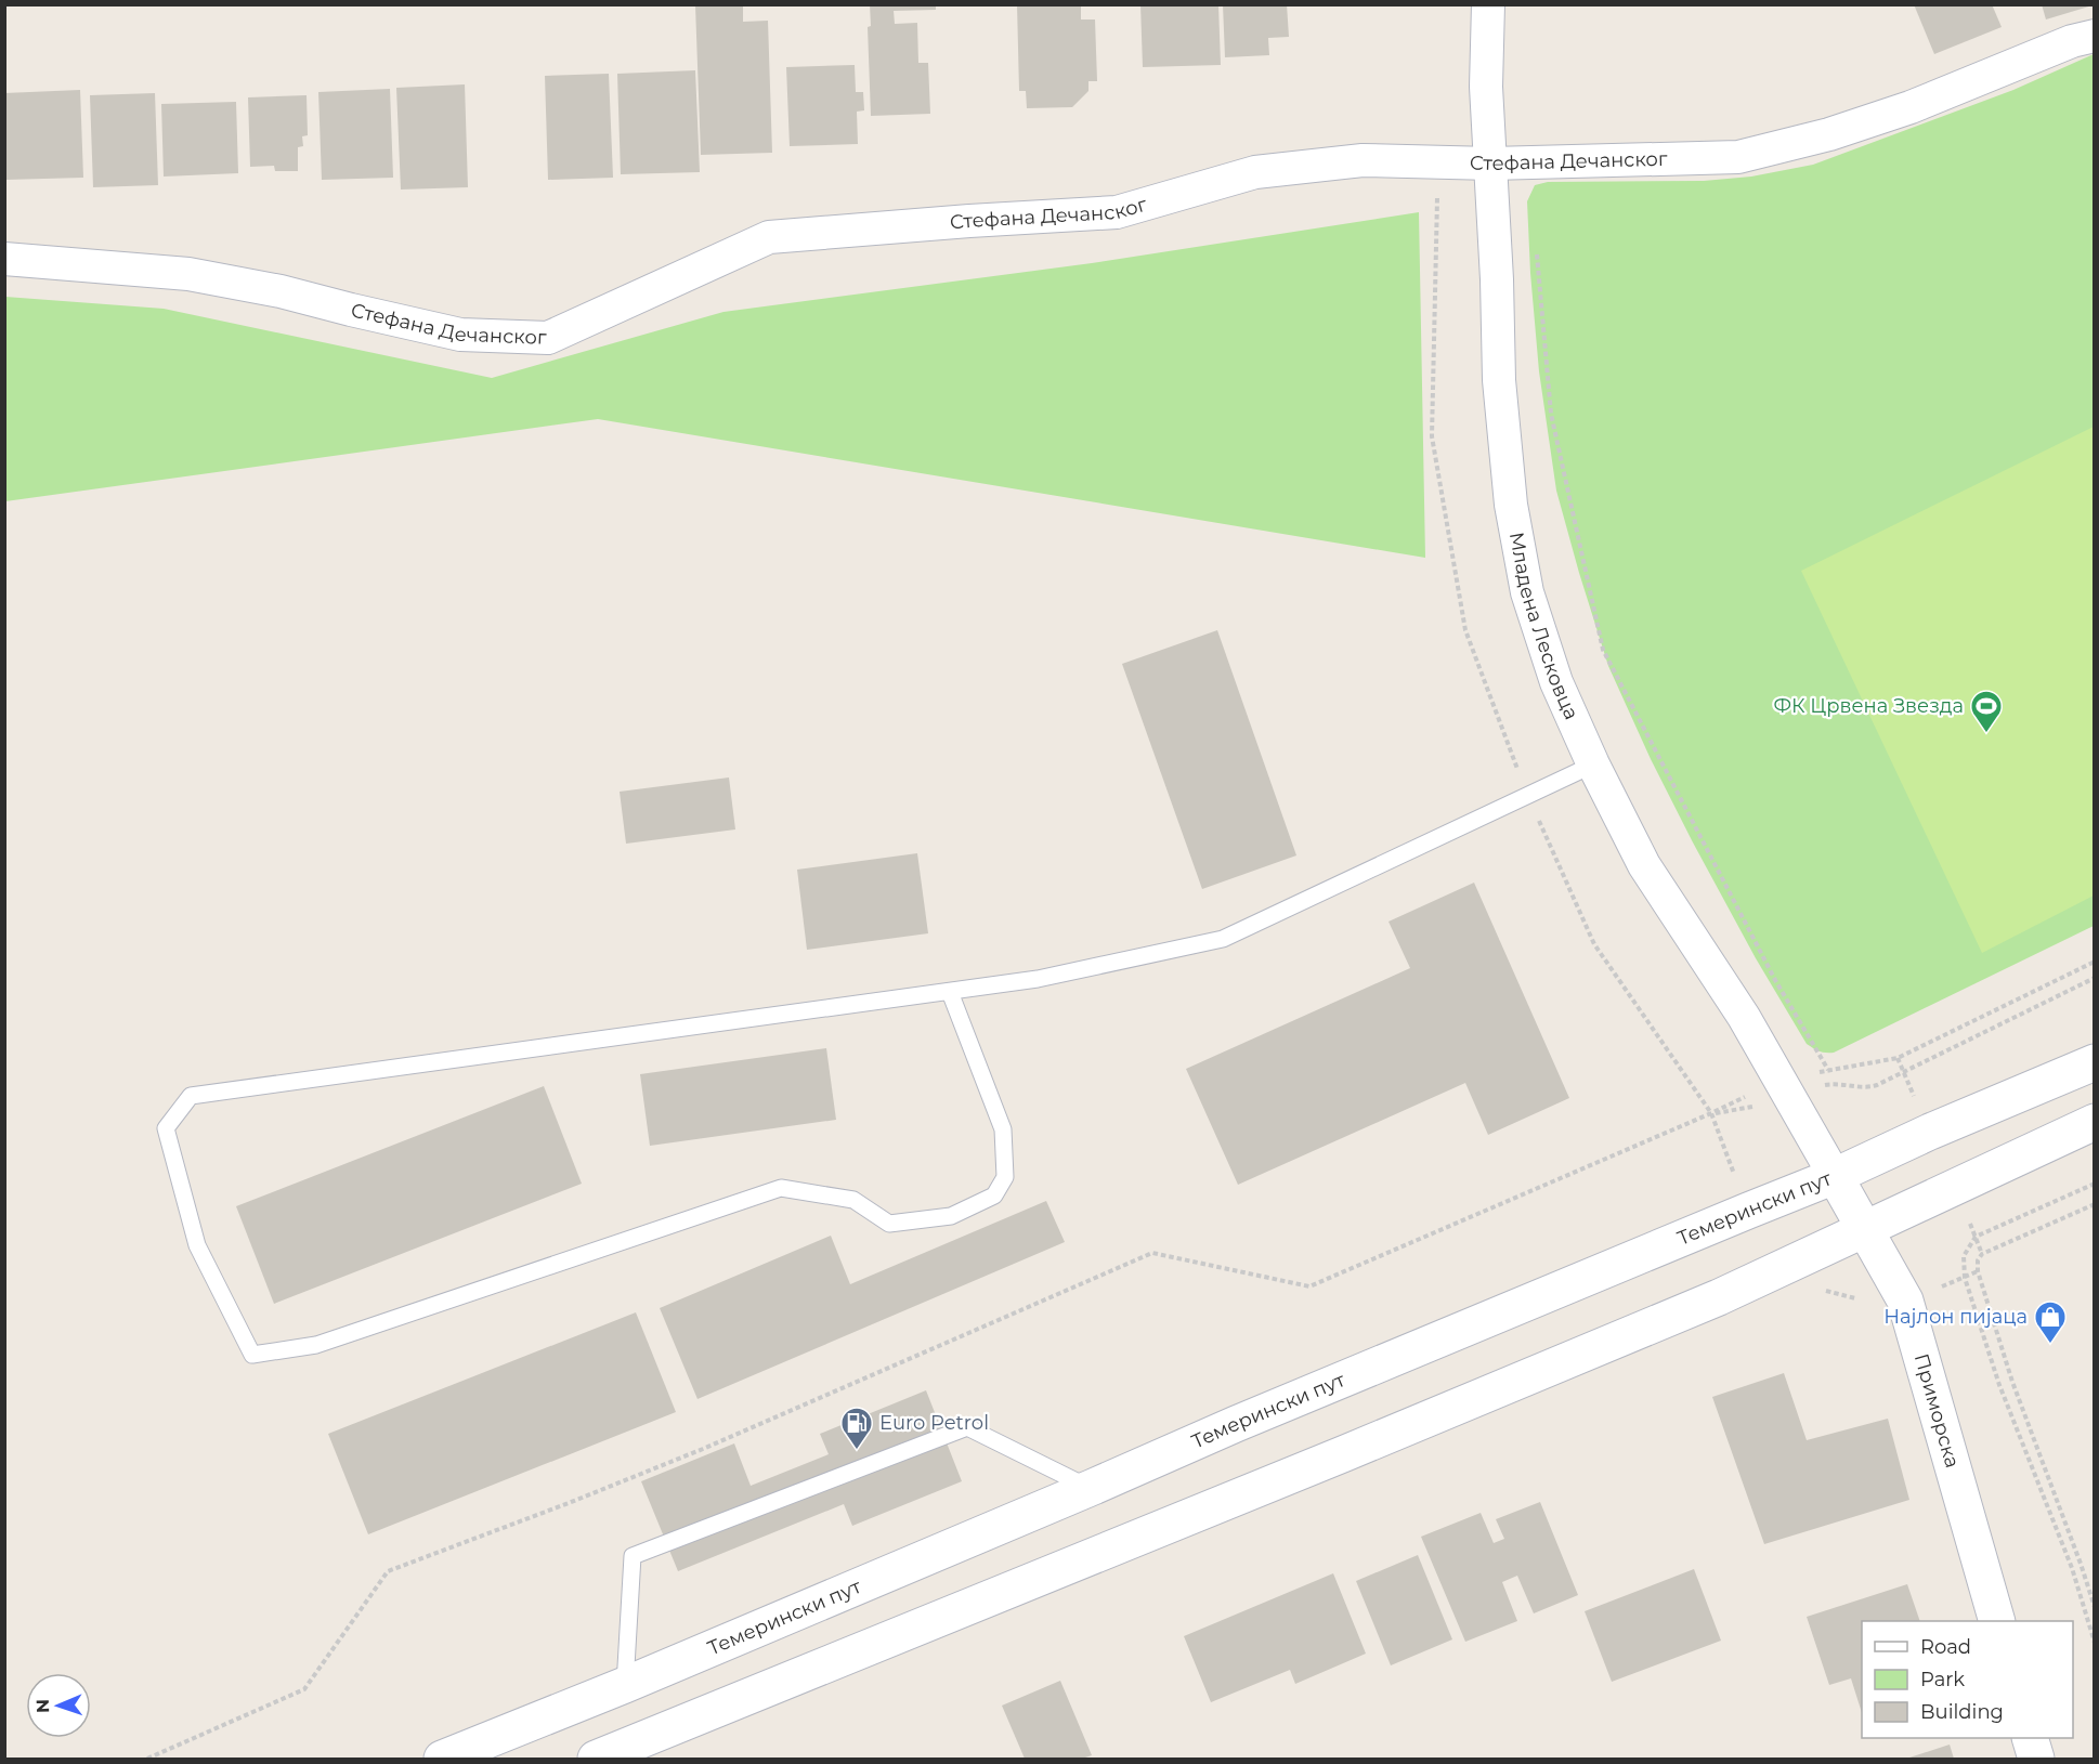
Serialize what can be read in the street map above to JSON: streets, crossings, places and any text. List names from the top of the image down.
{
  "streets": {
    "main road": ["Темерински пут", "Приморска"],
    "street": ["Стефана Дечанског", "Младена Лесковца"]
  },
  "crossings": [
    ["Стефана Дечанског", "Младена Лесковца"],
    ["Младена Лесковца", "Темерински пут"],
    ["Младена Лесковца", "Приморска"],
    ["Темерински пут", "Приморска"]
  ],
  "places": {
    "sports": ["ФК Црвена Звезда"],
    "shop": ["Најлон пијаца"],
    "fuel station": ["Euro Petrol"]
  },
  "legend": ["Road", "Park", "Building"],
  "north": "left"
}
